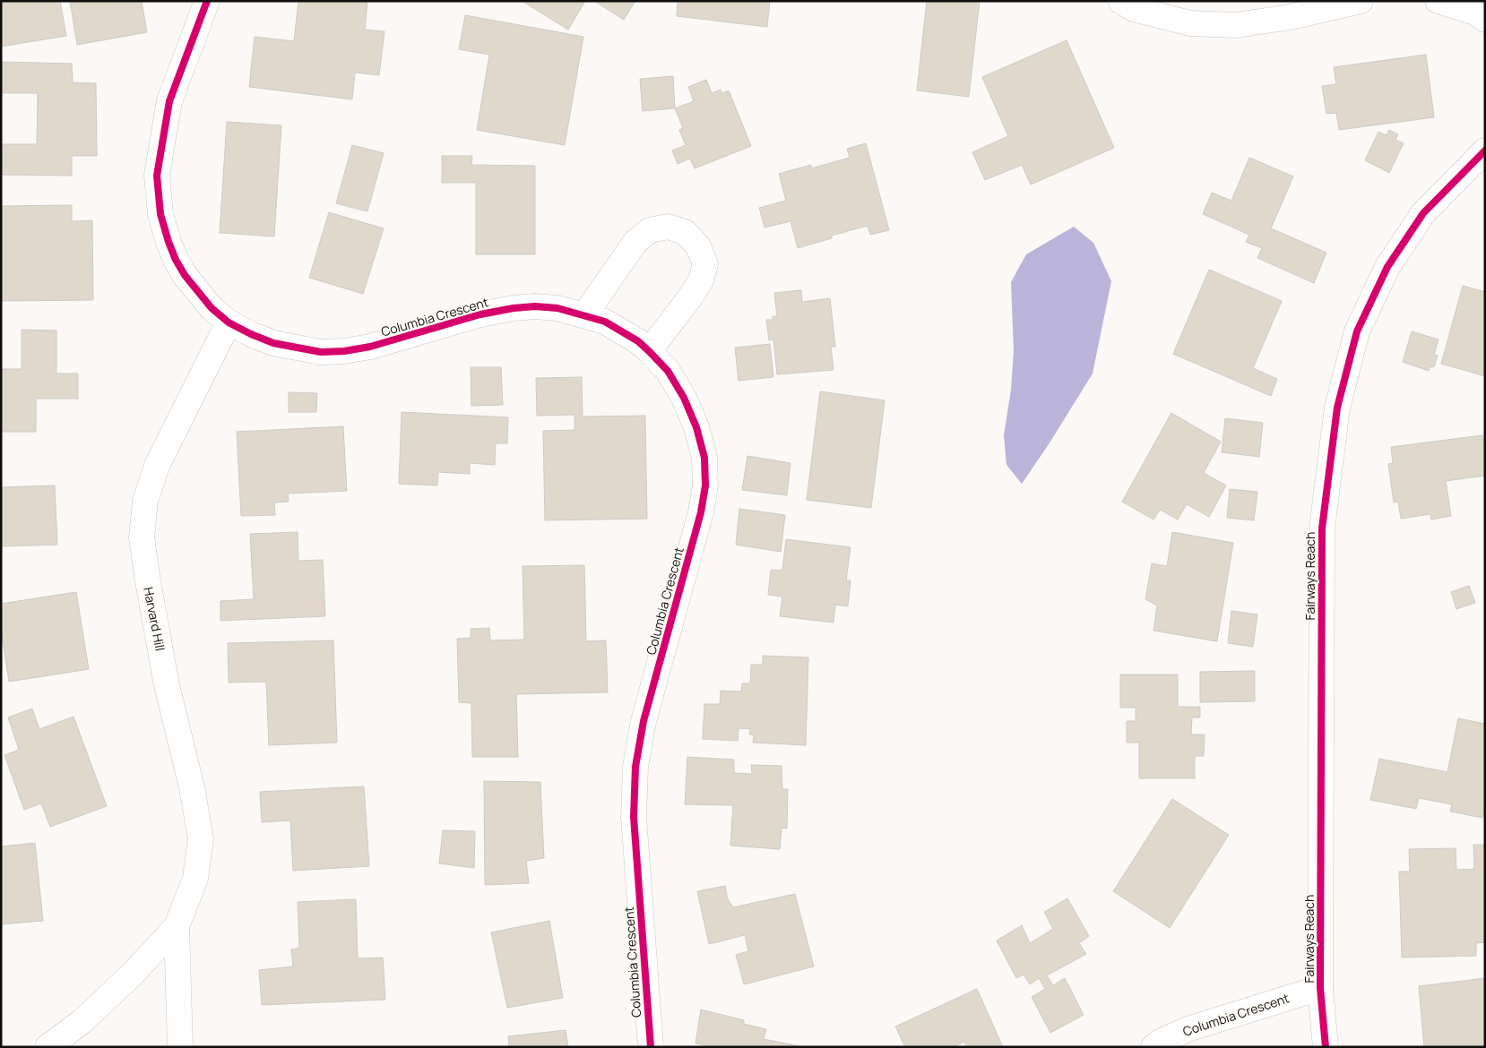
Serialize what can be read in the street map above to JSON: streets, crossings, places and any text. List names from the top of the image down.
{
  "streets": {
    "street": ["Columbia Crescent", "Fairways Reach", "Harvard Hill"]
  },
  "crossings": [
    ["Columbia Crescent", "Fairways Reach"],
    ["Columbia Crescent", "Harvard Hill"]
  ]
}
